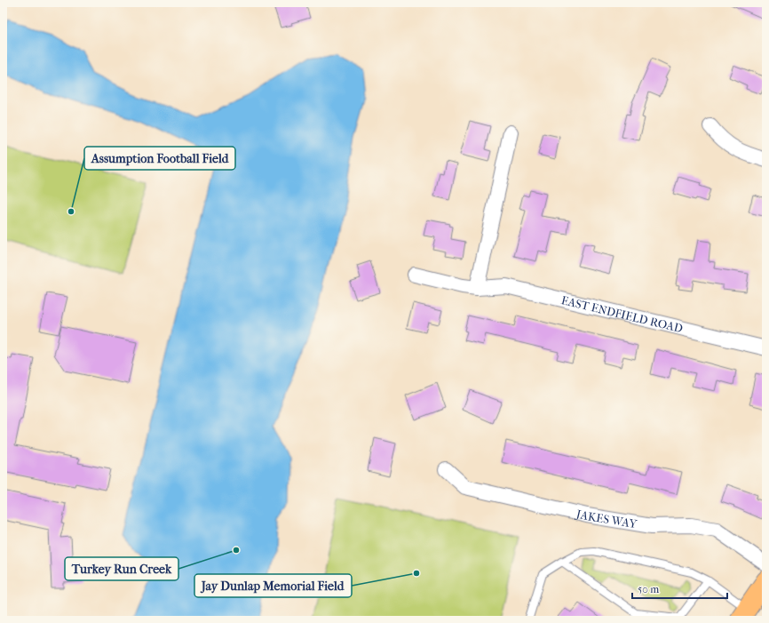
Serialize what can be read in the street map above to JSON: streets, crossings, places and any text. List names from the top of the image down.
{
  "streets": {
    "street": ["EAST ENDFIELD ROAD", "JAKES WAY"]
  },
  "places": ["Assumption Football Field", "Turkey Run Creek", "Jay Dunlap Memorial Field"],
  "scale_bar": "50 m"
}
